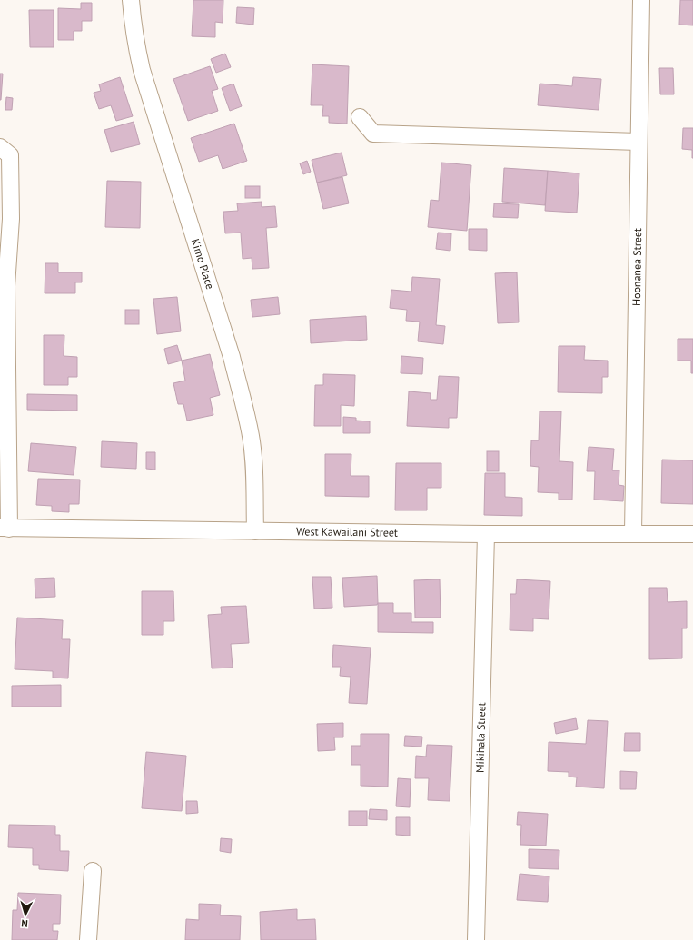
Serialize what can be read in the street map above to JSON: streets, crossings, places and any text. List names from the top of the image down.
{
  "streets": {
    "street": [
      "Kimo Place",
      "Hoonanea Street",
      "West Kawailani Street",
      "Mikihala Street"
    ]
  },
  "crossings": [
    ["Kimo Place", "West Kawailani Street"],
    ["Hoonanea Street", "West Kawailani Street"],
    ["West Kawailani Street", "Mikihala Street"]
  ],
  "north": "bottom"
}
